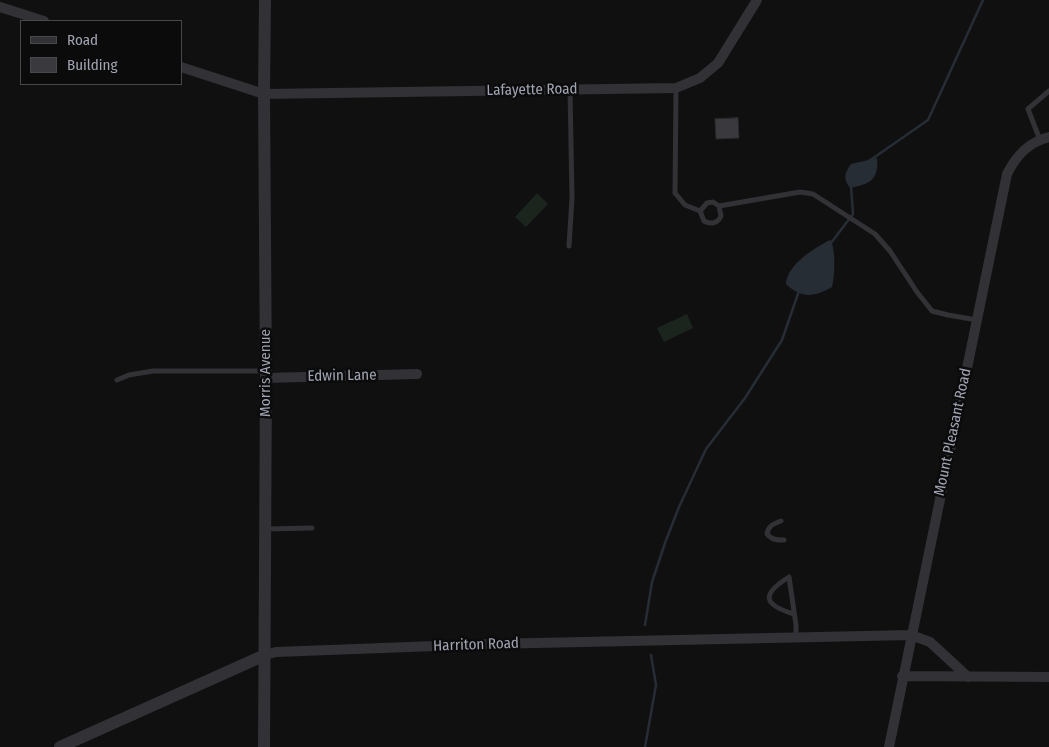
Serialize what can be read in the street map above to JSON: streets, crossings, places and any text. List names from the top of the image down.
{
  "streets": {
    "street": [
      "Lafayette Road",
      "Morris Avenue",
      "Edwin Lane",
      "Mount Pleasant Road",
      "Harriton Road"
    ]
  },
  "crossings": [
    ["Lafayette Road", "Morris Avenue"],
    ["Morris Avenue", "Edwin Lane"],
    ["Morris Avenue", "Harriton Road"],
    ["Mount Pleasant Road", "Harriton Road"]
  ],
  "legend": ["Road", "Building"]
}
